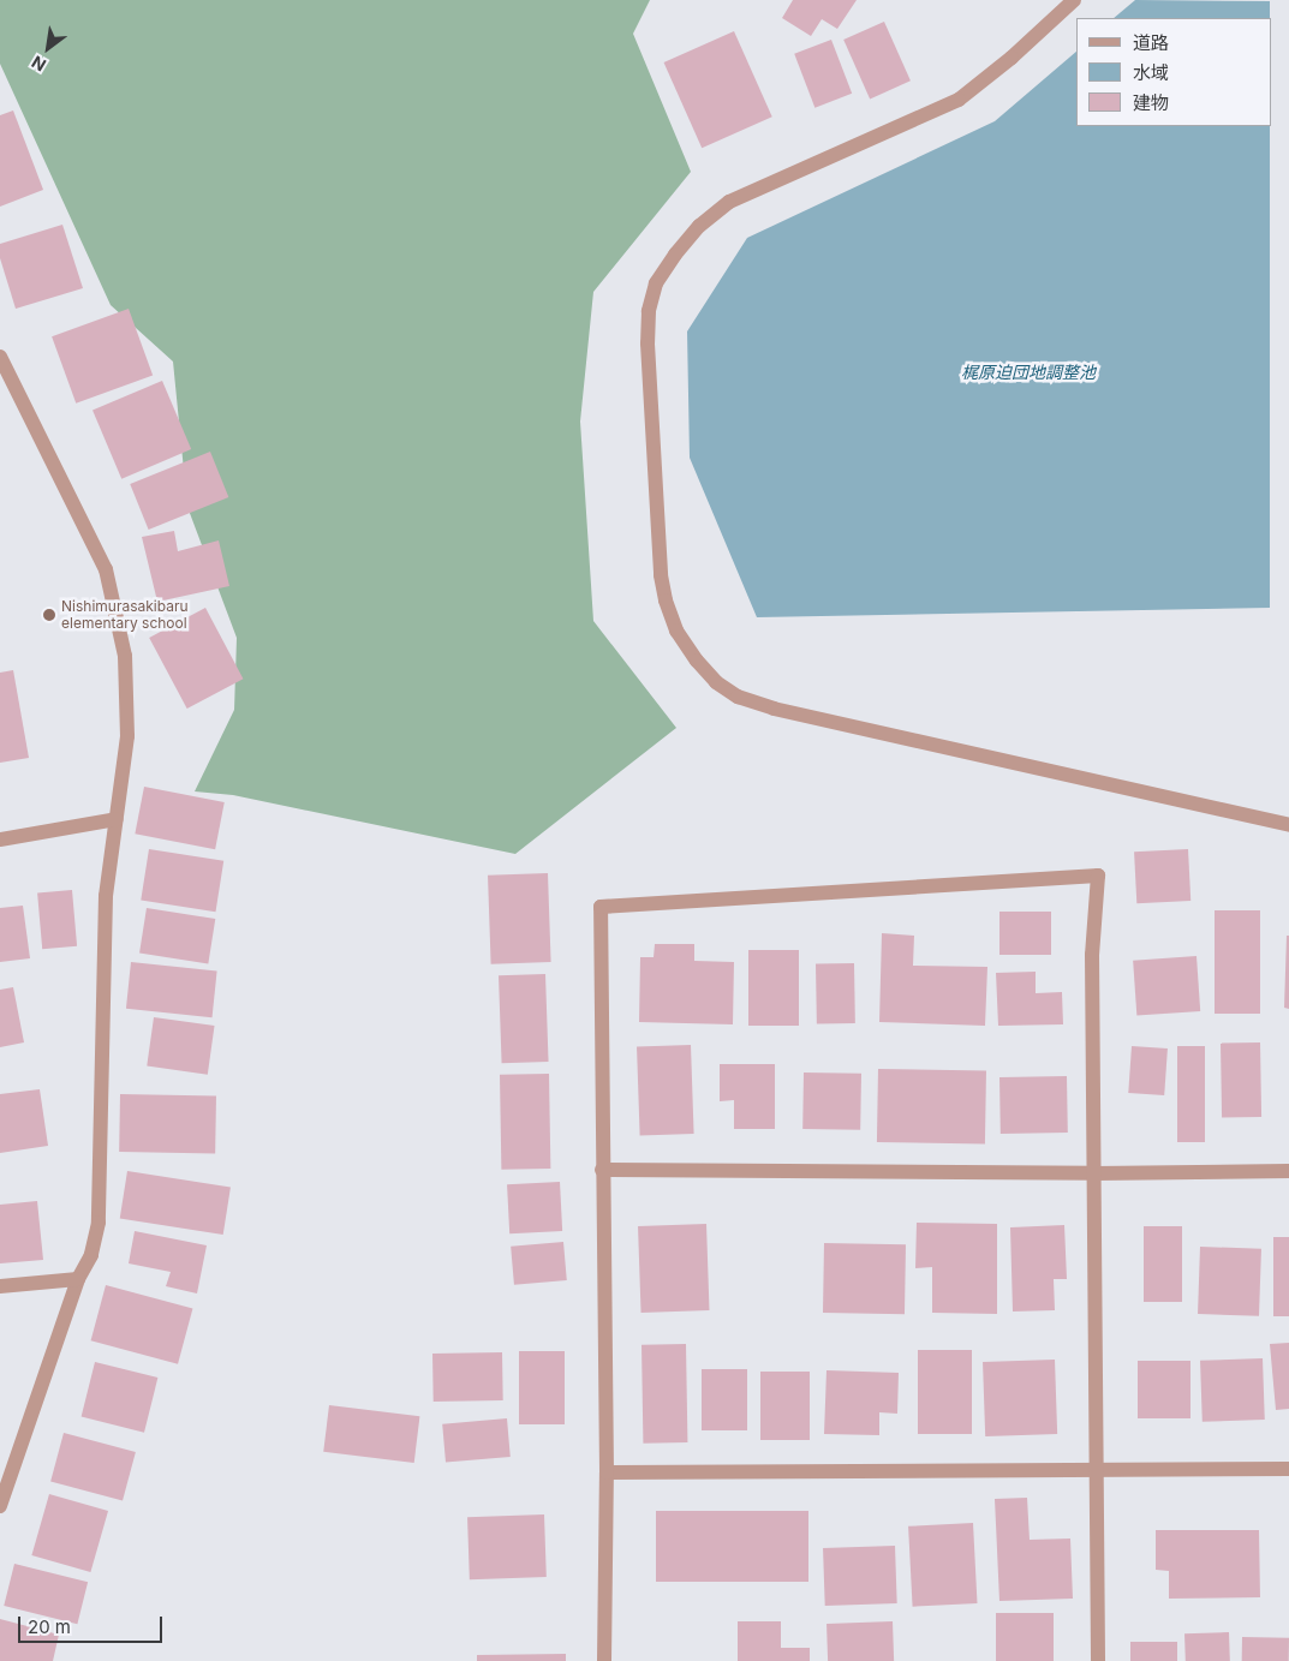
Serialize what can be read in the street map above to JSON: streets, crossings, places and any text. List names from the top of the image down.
{
  "water": ["梶原迫団地調整池"],
  "places": ["Nishimurasakibaru elementary school"],
  "legend": ["道路", "水域", "建物"],
  "scale_bar": "20 m",
  "north": "bottom left"
}
